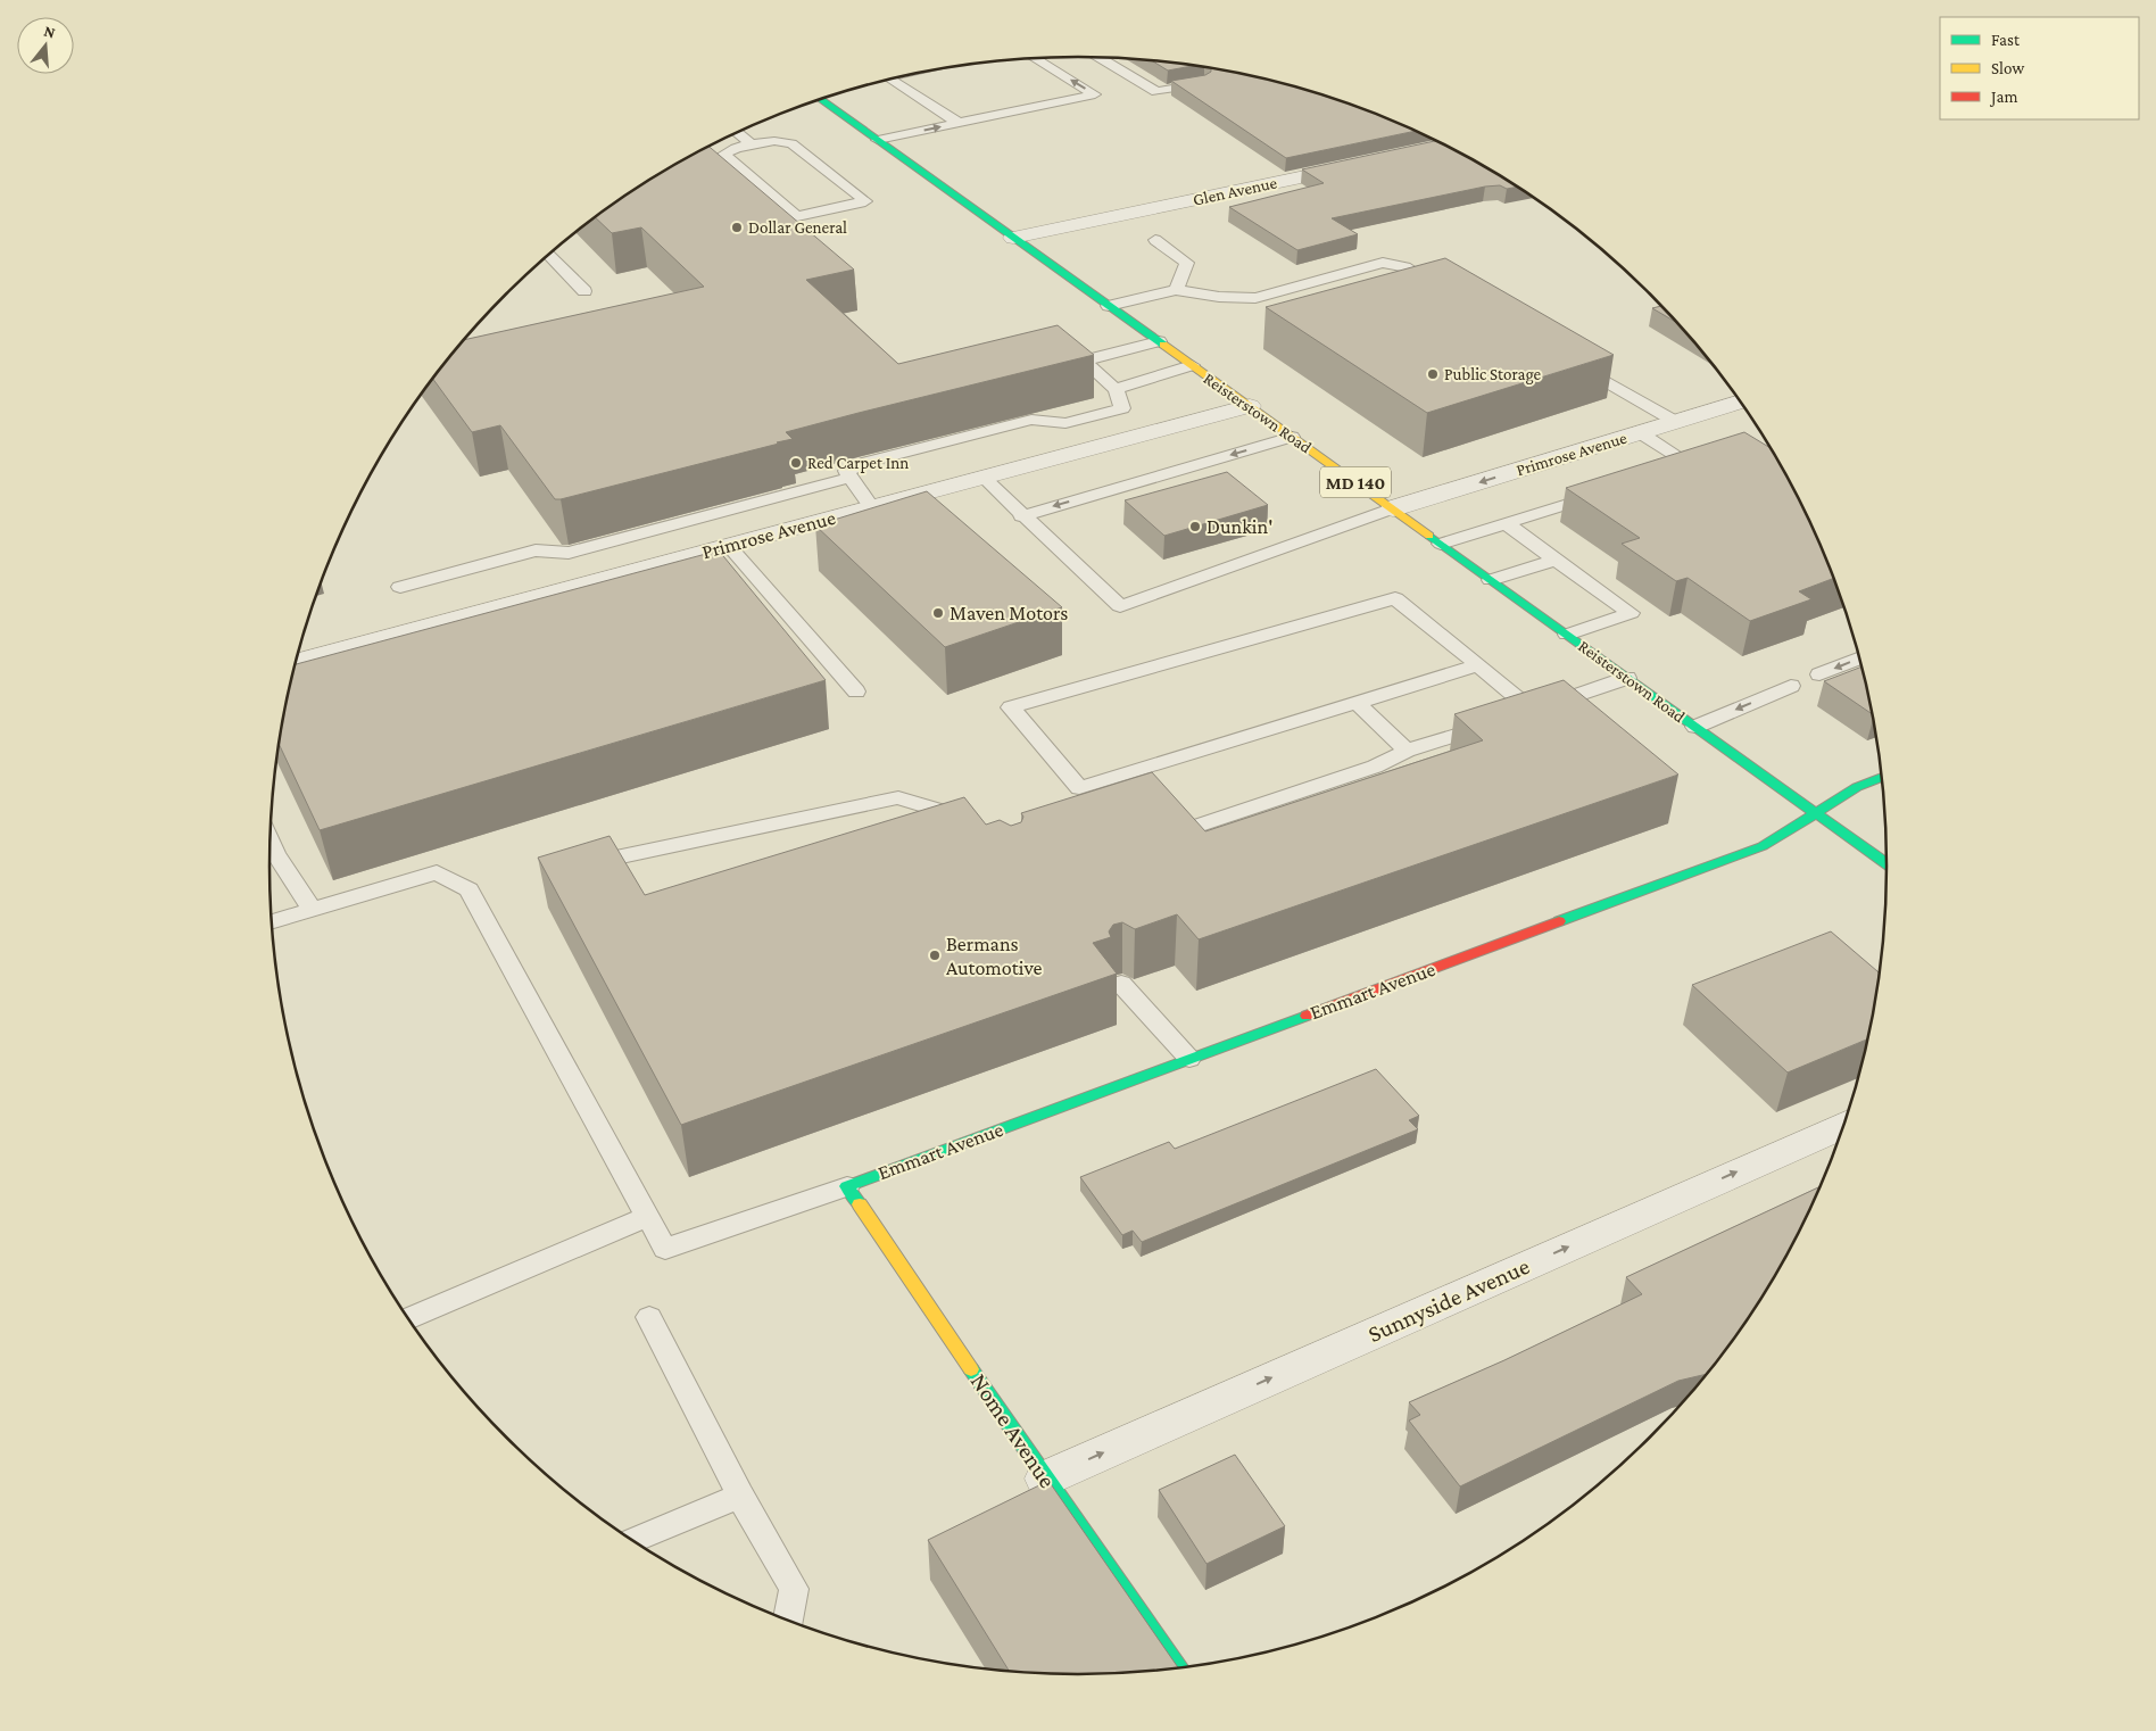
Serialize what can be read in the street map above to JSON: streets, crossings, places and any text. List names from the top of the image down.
{
  "streets": {
    "main road": [
      "Reisterstown Road",
      "MD 140",
      "Emmart Avenue",
      "Nome Avenue"
    ],
    "street": ["Glen Avenue", "Primrose Avenue", "Sunnyside Avenue"]
  },
  "crossings": [
    ["Glen Avenue", "Reisterstown Road"],
    ["Reisterstown Road", "Primrose Avenue"],
    ["Reisterstown Road", "Emmart Avenue"],
    ["Emmart Avenue", "Nome Avenue"],
    ["Sunnyside Avenue", "Nome Avenue"]
  ],
  "one_way": ["Sunnyside Avenue"],
  "places": [
    "Dollar General",
    "Public Storage",
    "Red Carpet Inn",
    "Dunkin'",
    "Maven Motors",
    "Bermans Automotive"
  ],
  "legend": ["Fast", "Slow", "Jam"],
  "north": "top"
}
